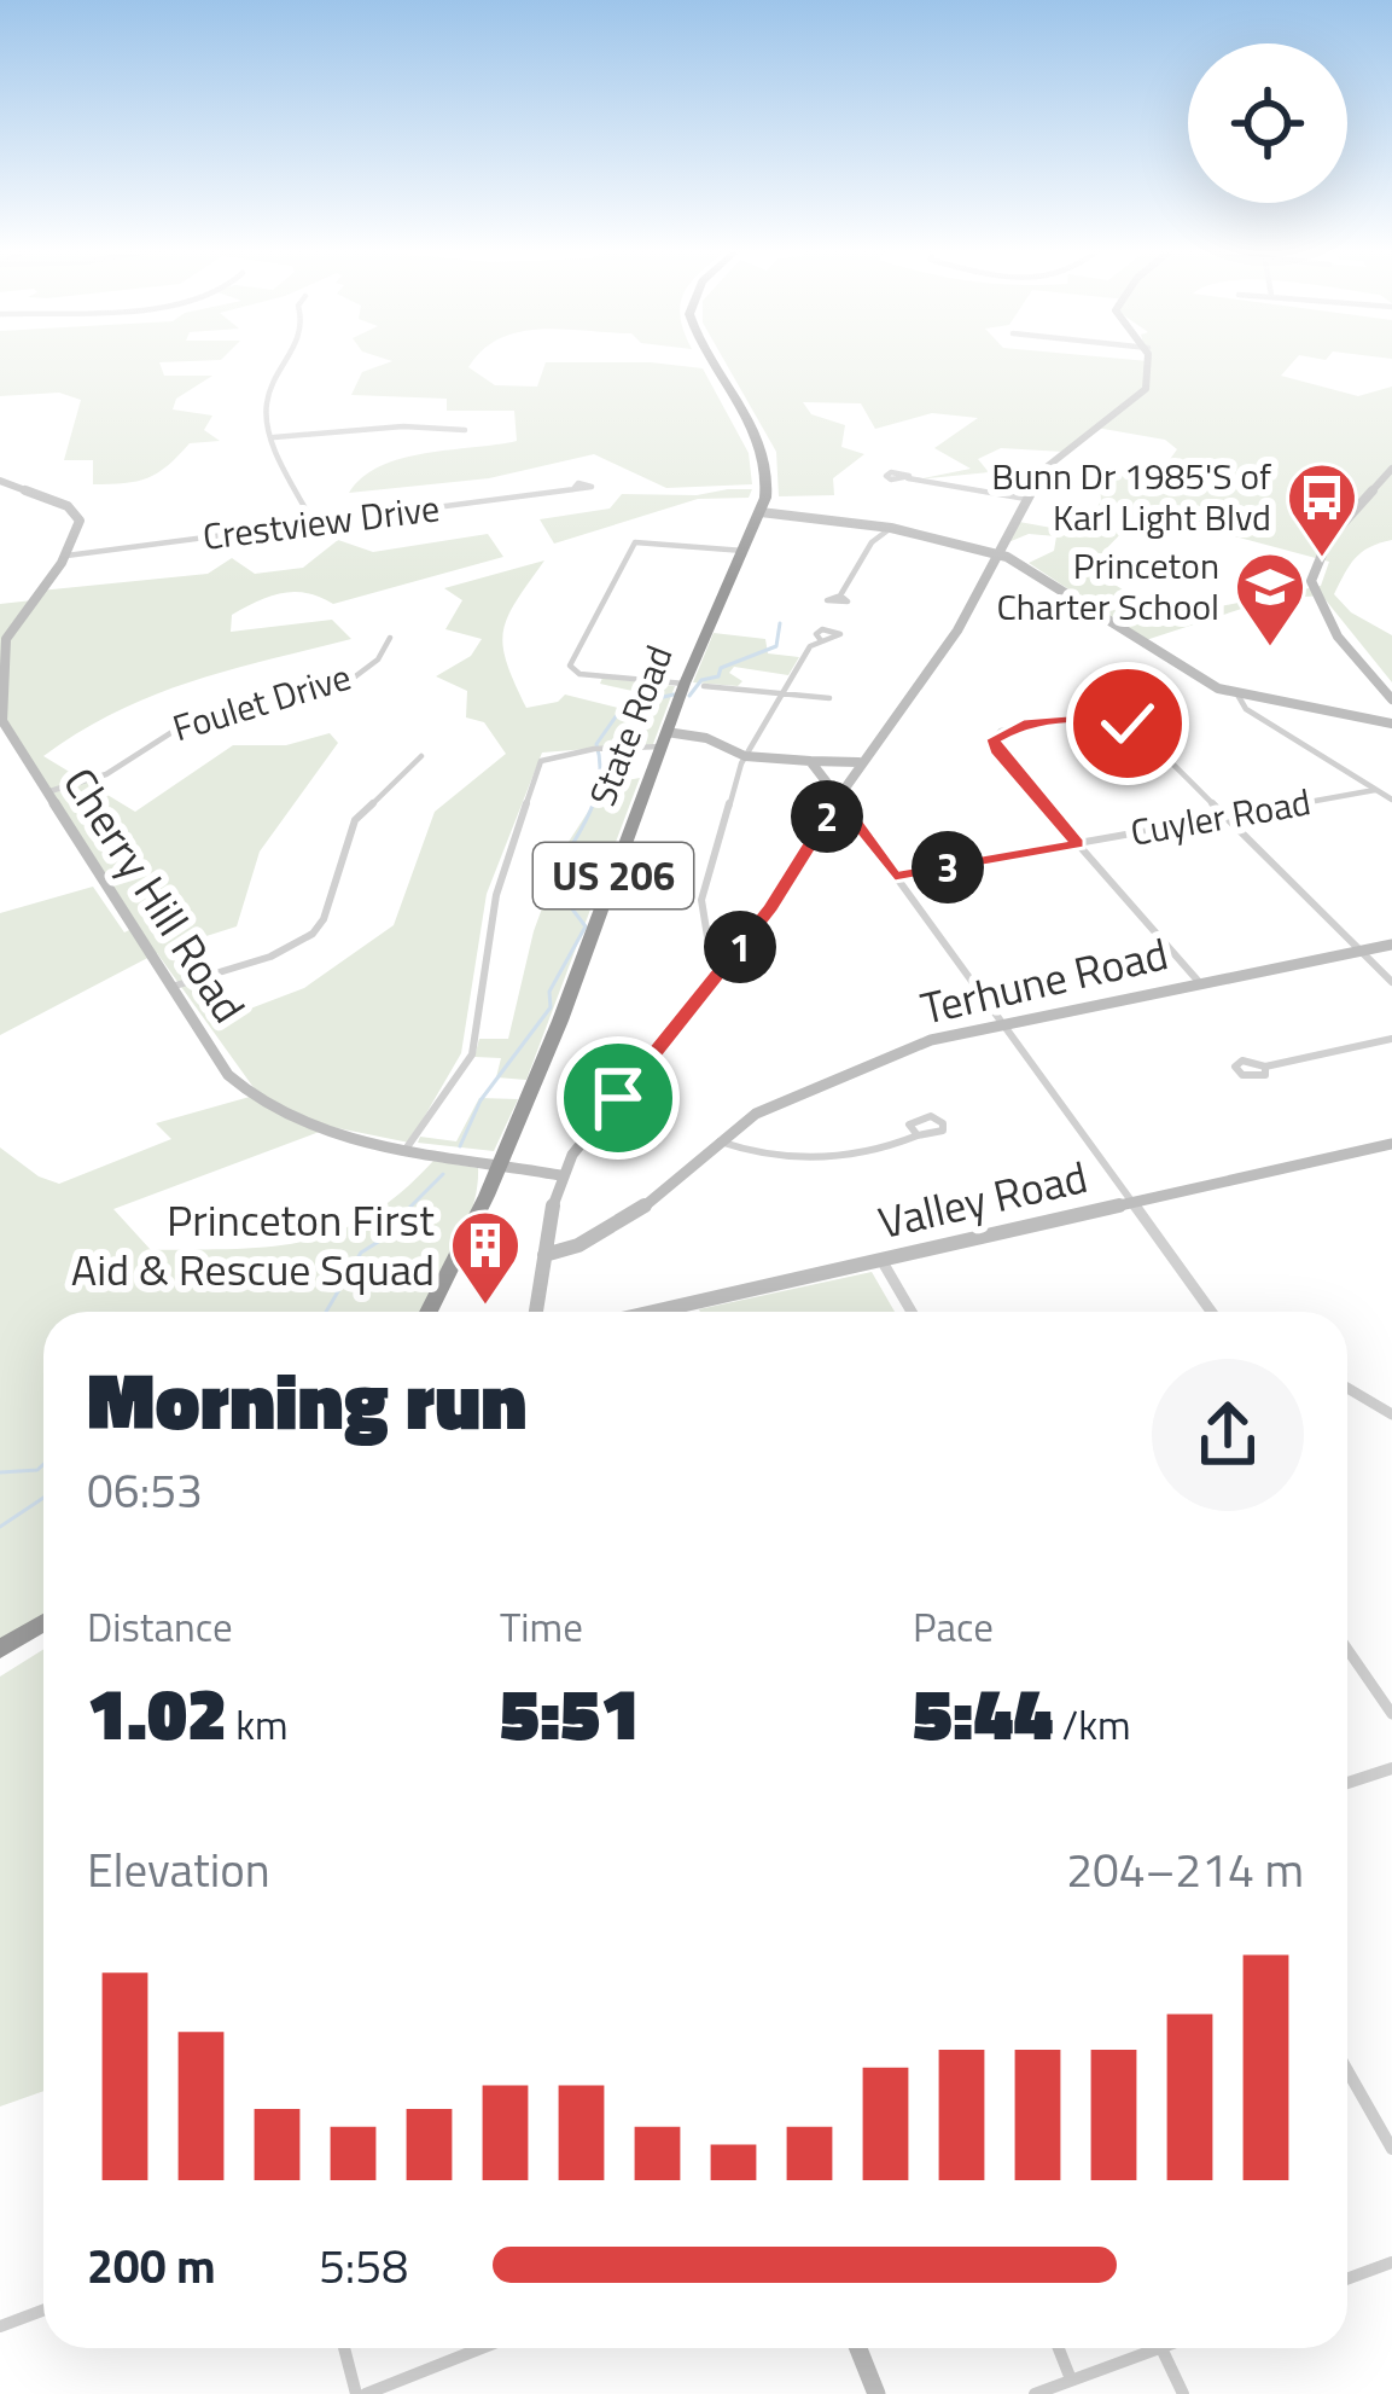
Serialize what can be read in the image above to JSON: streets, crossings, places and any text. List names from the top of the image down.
{
  "streets": {
    "highway": ["State Road", "US 206"],
    "street": [
      "Crestview Drive",
      "Foulet Drive",
      "Cuyler Road",
      "Cherry Hill Road",
      "Terhune Road",
      "Valley Road"
    ]
  },
  "crossings": [
    ["Crestview Drive", "Cherry Hill Road"],
    ["Foulet Drive", "Cherry Hill Road"],
    ["State Road", "Cherry Hill Road"]
  ],
  "places": {
    "bus stop": ["Bunn Dr 1985'S of Karl Light Blvd"],
    "school or university": ["Princeton Charter School"],
    "building": ["Princeton First Aid & Rescue Squad"]
  },
  "page": {
    "pins": ["2", "3", "1"],
    "heading": ["Morning run", "06:53"],
    "stats": [
      ["Distance", "1.02 km"],
      ["Time", "5:51"],
      ["Pace", "5:44 /km"]
    ],
    "chart": ["Elevation", "204–214 m"],
    "list": [
      {
        "name": "200 m",
        "note": "5:58"
      }
    ]
  }
}
